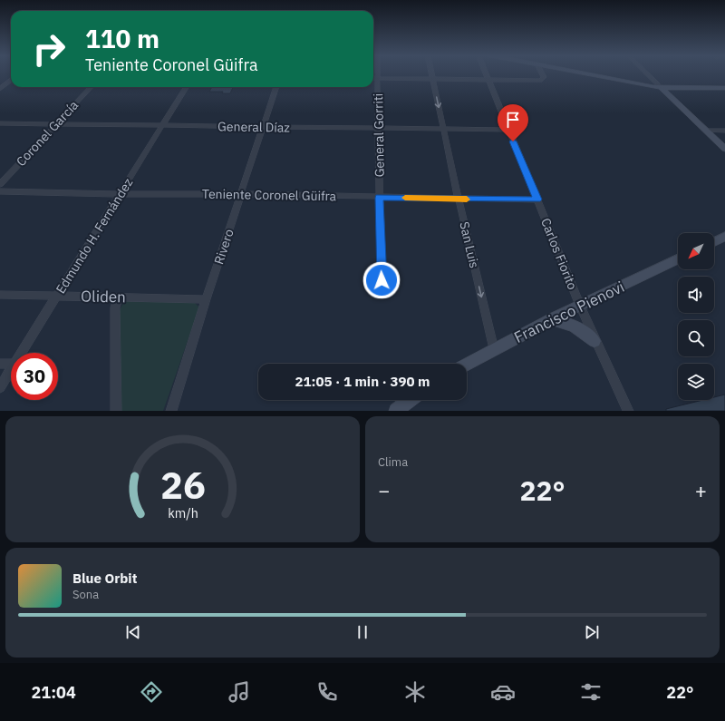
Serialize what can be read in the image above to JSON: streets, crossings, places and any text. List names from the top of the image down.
{
  "streets": {
    "main road": ["Francisco Pienovi"],
    "street": [
      "General Díaz",
      "Coronel García",
      "General Gorriti",
      "Teniente Coronel Güifra",
      "Edmundo H. Fernández",
      "San Luis",
      "Rivero",
      "Carlos Fiorito",
      "Oliden"
    ]
  },
  "crossings": [
    ["General Díaz", "Coronel García"],
    ["General Díaz", "General Gorriti"],
    ["General Díaz", "Edmundo H. Fernández"],
    ["General Díaz", "San Luis"],
    ["General Díaz", "Rivero"],
    ["General Díaz", "Carlos Fiorito"],
    ["General Gorriti", "Teniente Coronel Güifra"],
    ["Teniente Coronel Güifra", "Edmundo H. Fernández"],
    ["Teniente Coronel Güifra", "San Luis"],
    ["Teniente Coronel Güifra", "Rivero"],
    ["Teniente Coronel Güifra", "Carlos Fiorito"],
    ["Edmundo H. Fernández", "Oliden"],
    ["San Luis", "Francisco Pienovi"],
    ["Rivero", "Oliden"],
    ["Carlos Fiorito", "Francisco Pienovi"]
  ],
  "one_way": ["San Luis"],
  "north": "bottom left",
  "page": {
    "turn": ["110 m", "Teniente Coronel Güifra"],
    "limit": "30",
    "trip": "21:05 · 1 min · 390 m",
    "tile": "Clima",
    "heat": ["−", "22°", "+"],
    "song": ["Blue Orbit", "Sona"],
    "tabs": ["21:04", "22°"],
    "gauge": ["26", "km/h"]
  }
}
